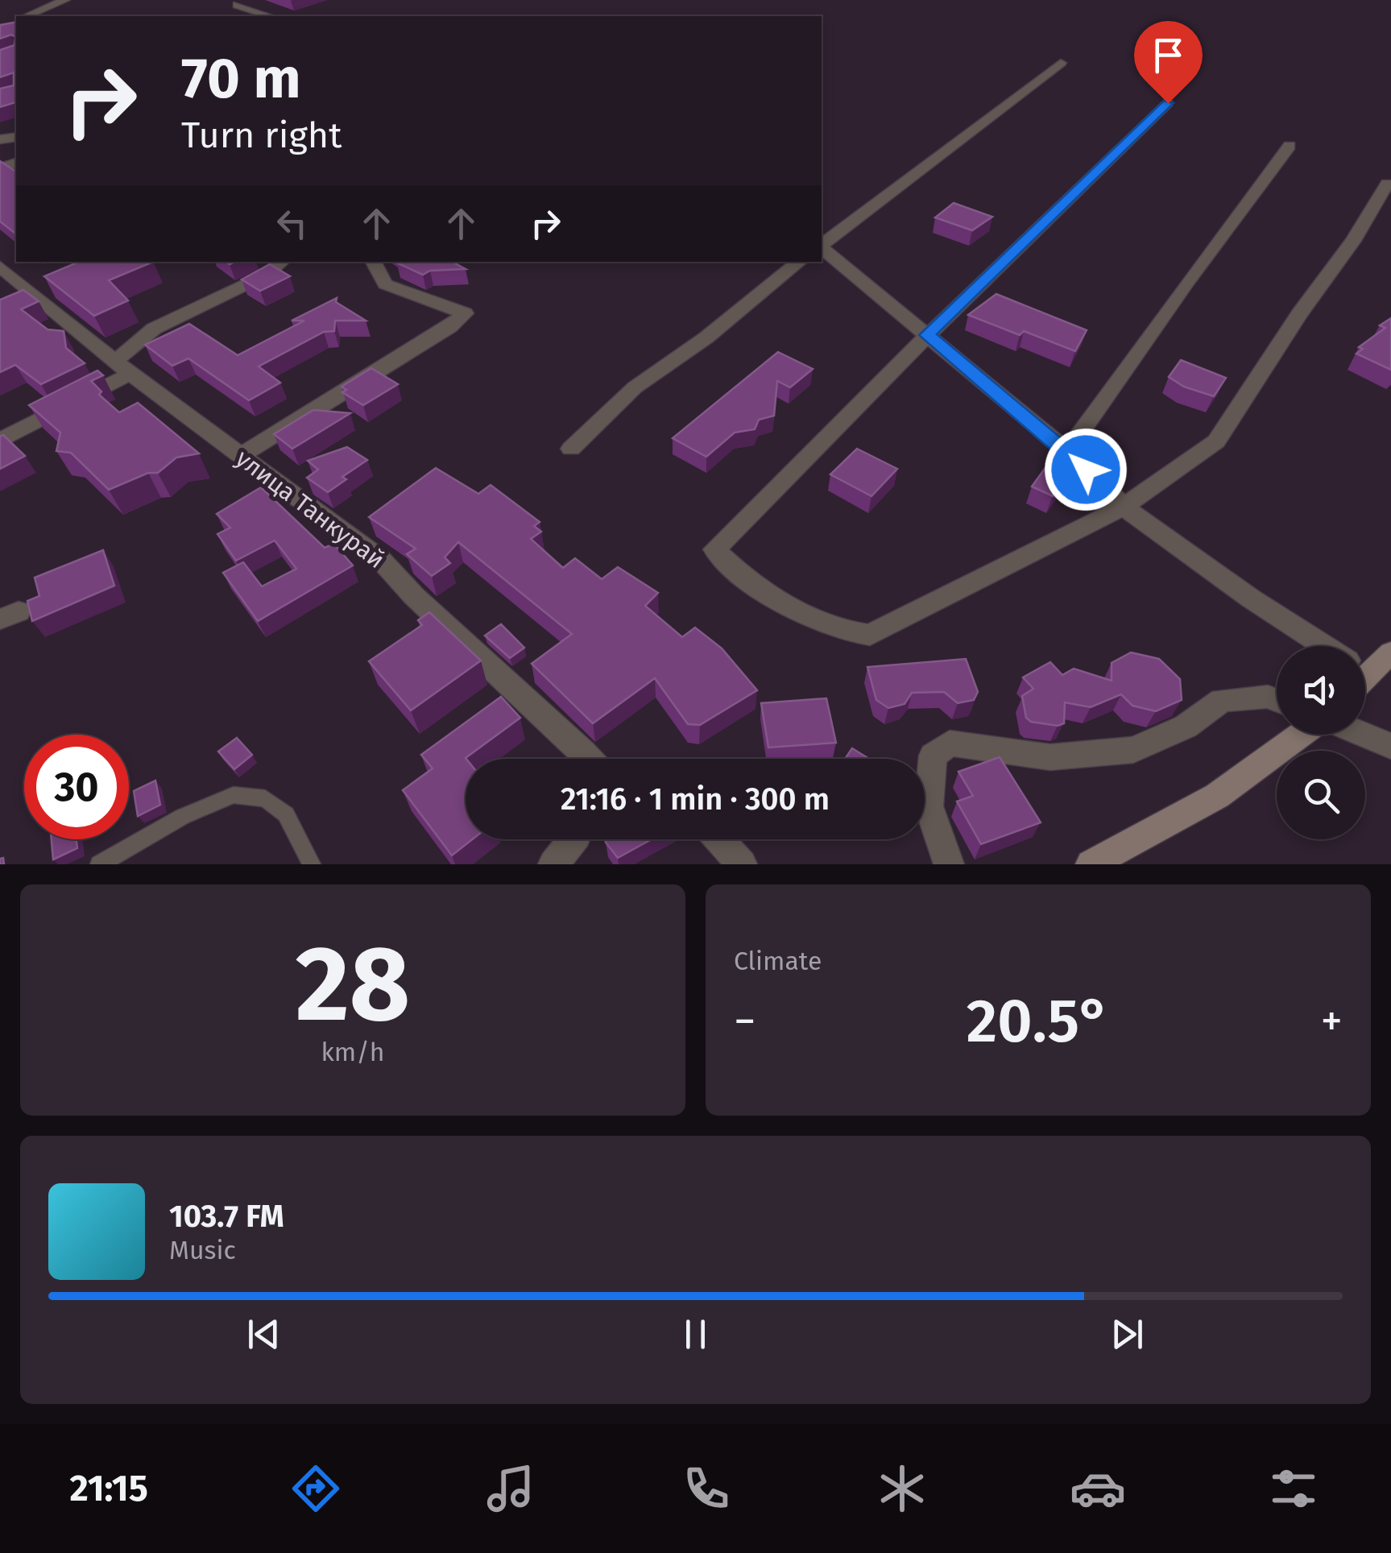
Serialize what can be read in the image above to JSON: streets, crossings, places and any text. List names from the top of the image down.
{
  "streets": {
    "street": ["улица Танкурай"]
  },
  "page": {
    "turn": ["70 m", "Turn right"],
    "limit": "30",
    "trip": "21:16 · 1 min · 300 m",
    "tile": [
      ["28", "km/h"],
      "Climate"
    ],
    "heat": ["−", "20.5°", "+"],
    "song": ["103.7 FM", "Music"],
    "tabs": "21:15"
  }
}
